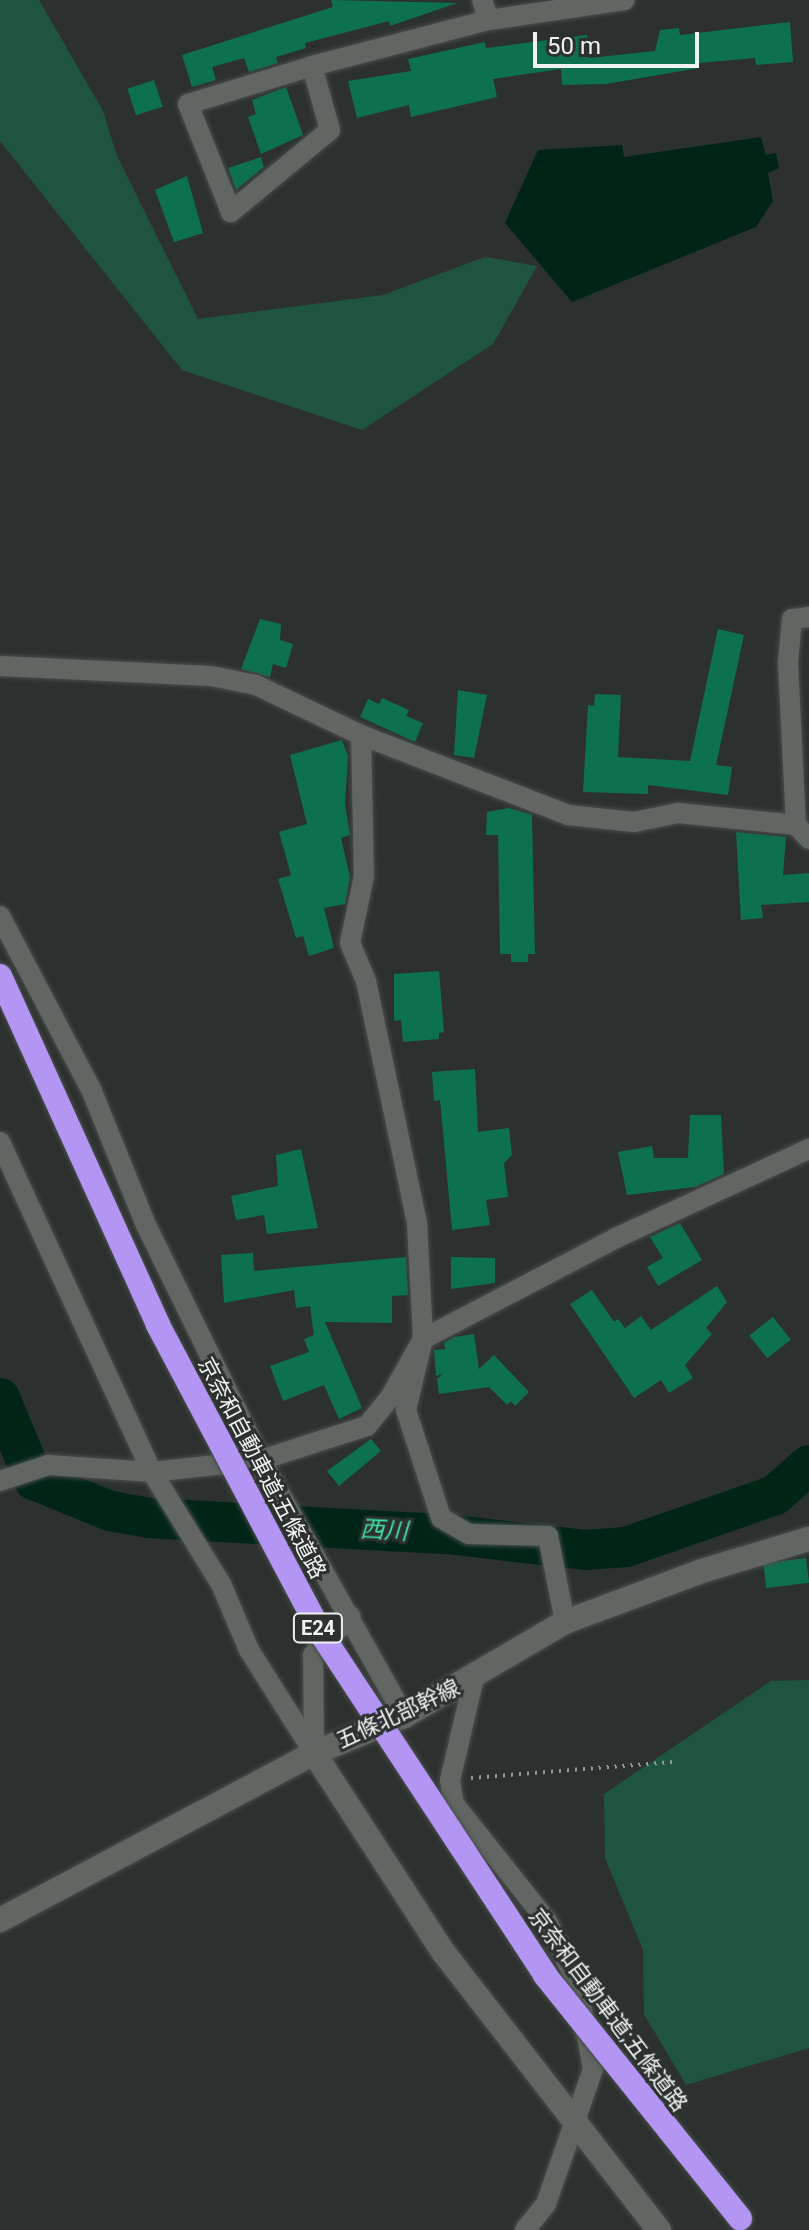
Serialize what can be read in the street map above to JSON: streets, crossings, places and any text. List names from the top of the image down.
{
  "streets": {
    "highway": ["京奈和自動車道;五條道路", "E24"],
    "street": ["五條北部幹線"]
  },
  "water": ["西川"],
  "scale_bar": "50 m"
}
